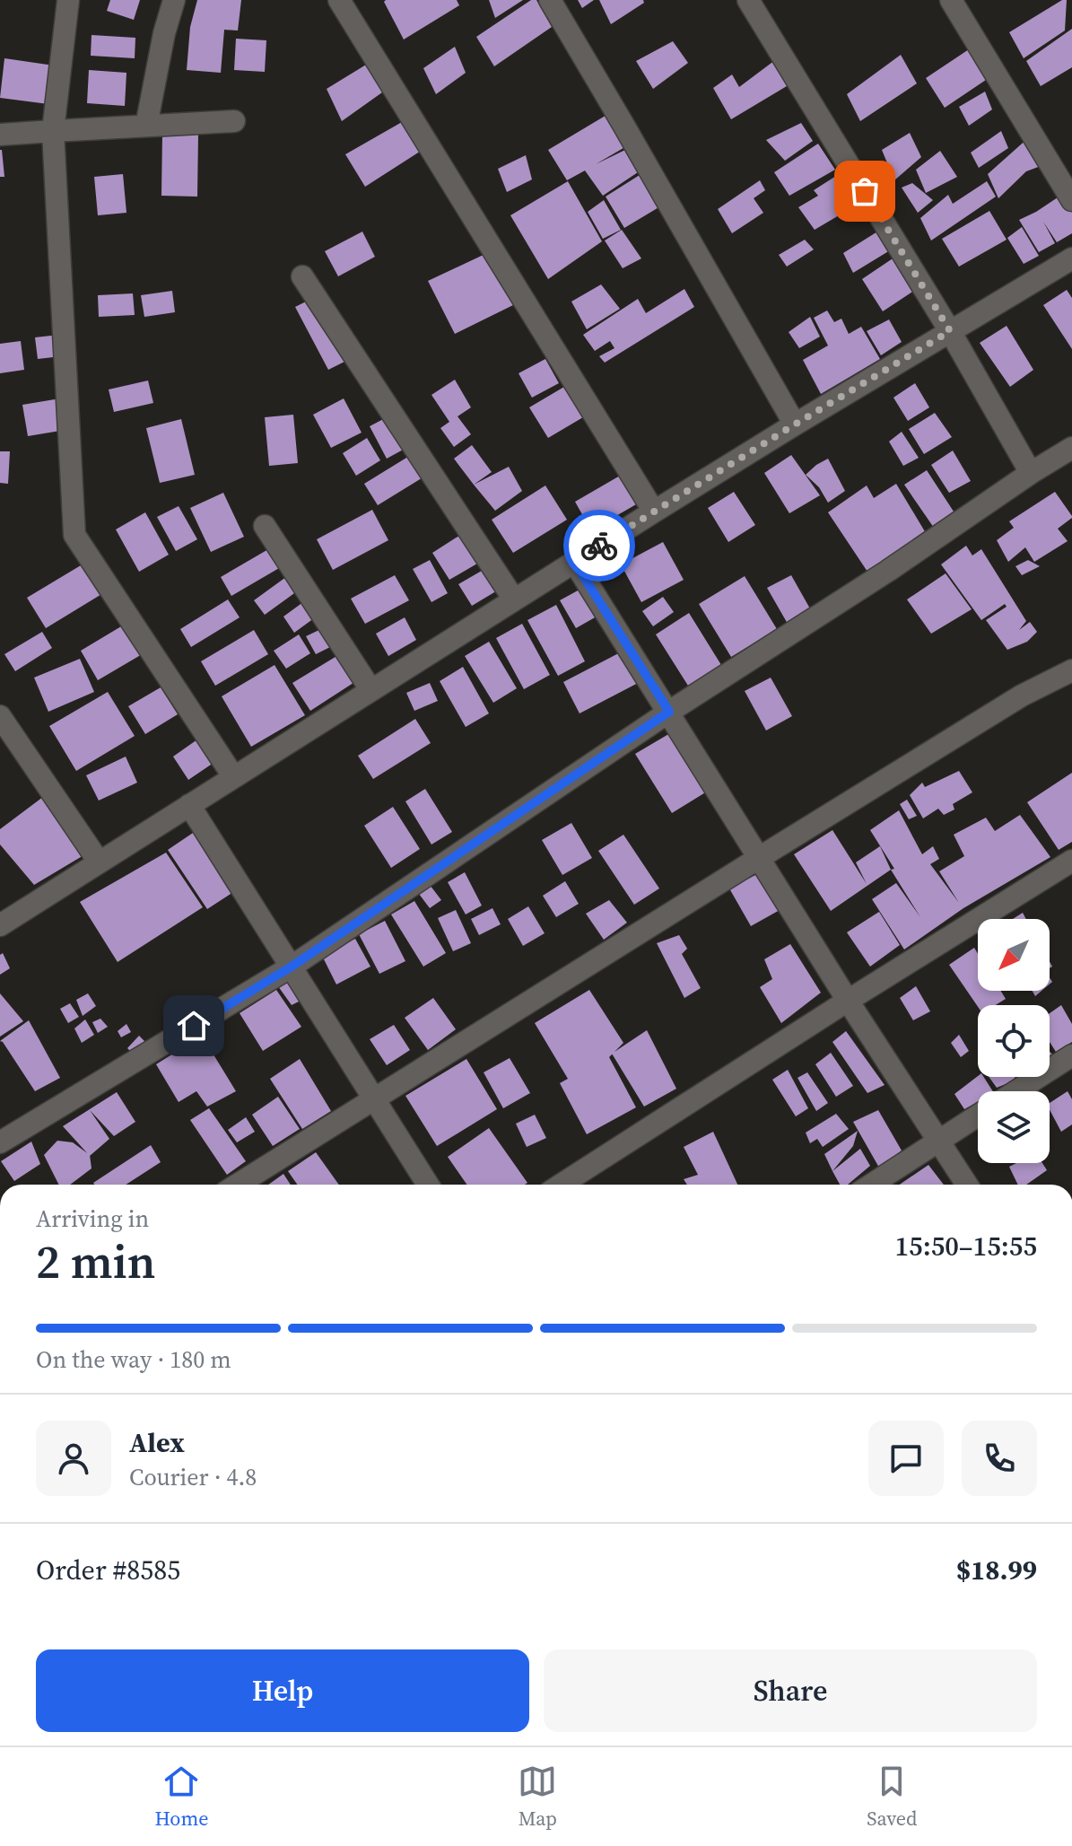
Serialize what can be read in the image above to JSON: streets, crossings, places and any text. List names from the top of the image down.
{
  "north": "bottom left",
  "page": {
    "heading": ["2 min", "Arriving in", "15:50–15:55"],
    "panel": [
      "Alex",
      "Courier · 4.8",
      "Order #8585",
      "$18.99"
    ],
    "bar": "On the way · 180 m",
    "buttons": ["Help", "Share"],
    "tabs": ["Home", "Map", "Saved"]
  }
}
